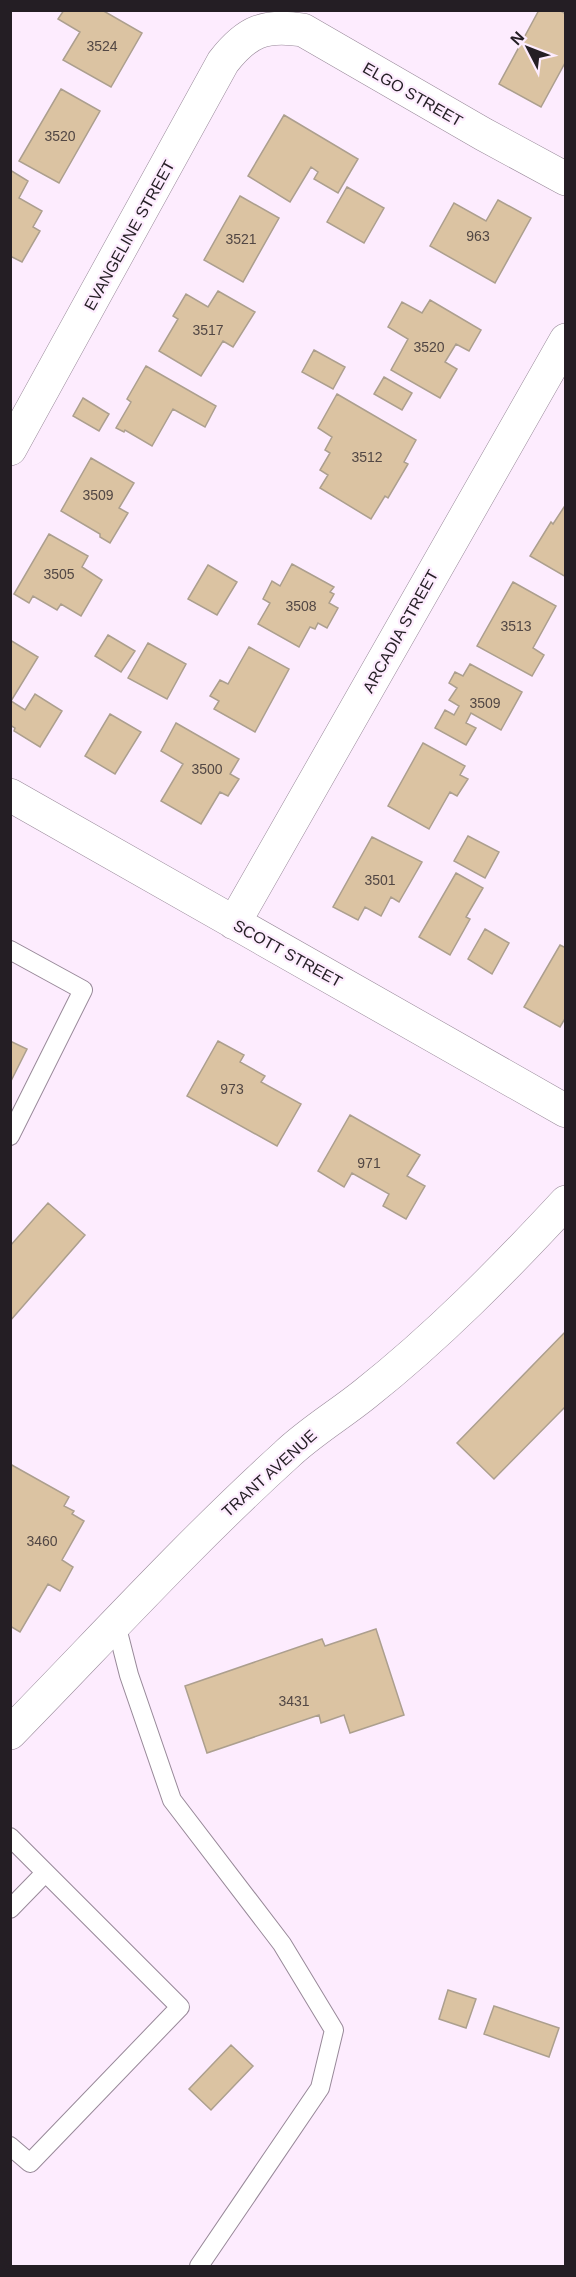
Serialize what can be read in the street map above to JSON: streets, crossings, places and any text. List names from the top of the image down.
{
  "streets": {
    "street": [
      "ELGO STREET",
      "EVANGELINE STREET",
      "ARCADIA STREET",
      "SCOTT STREET",
      "TRANT AVENUE"
    ]
  },
  "crossings": [
    ["ELGO STREET", "EVANGELINE STREET"],
    ["ARCADIA STREET", "SCOTT STREET"]
  ],
  "house_numbers": [
    "3524",
    "3520",
    "963",
    "3521",
    "3517",
    "3520",
    "3512",
    "3509",
    "3505",
    "3508",
    "3513",
    "3509",
    "3500",
    "3501",
    "973",
    "971",
    "3460",
    "3431"
  ],
  "north": "top left"
}
